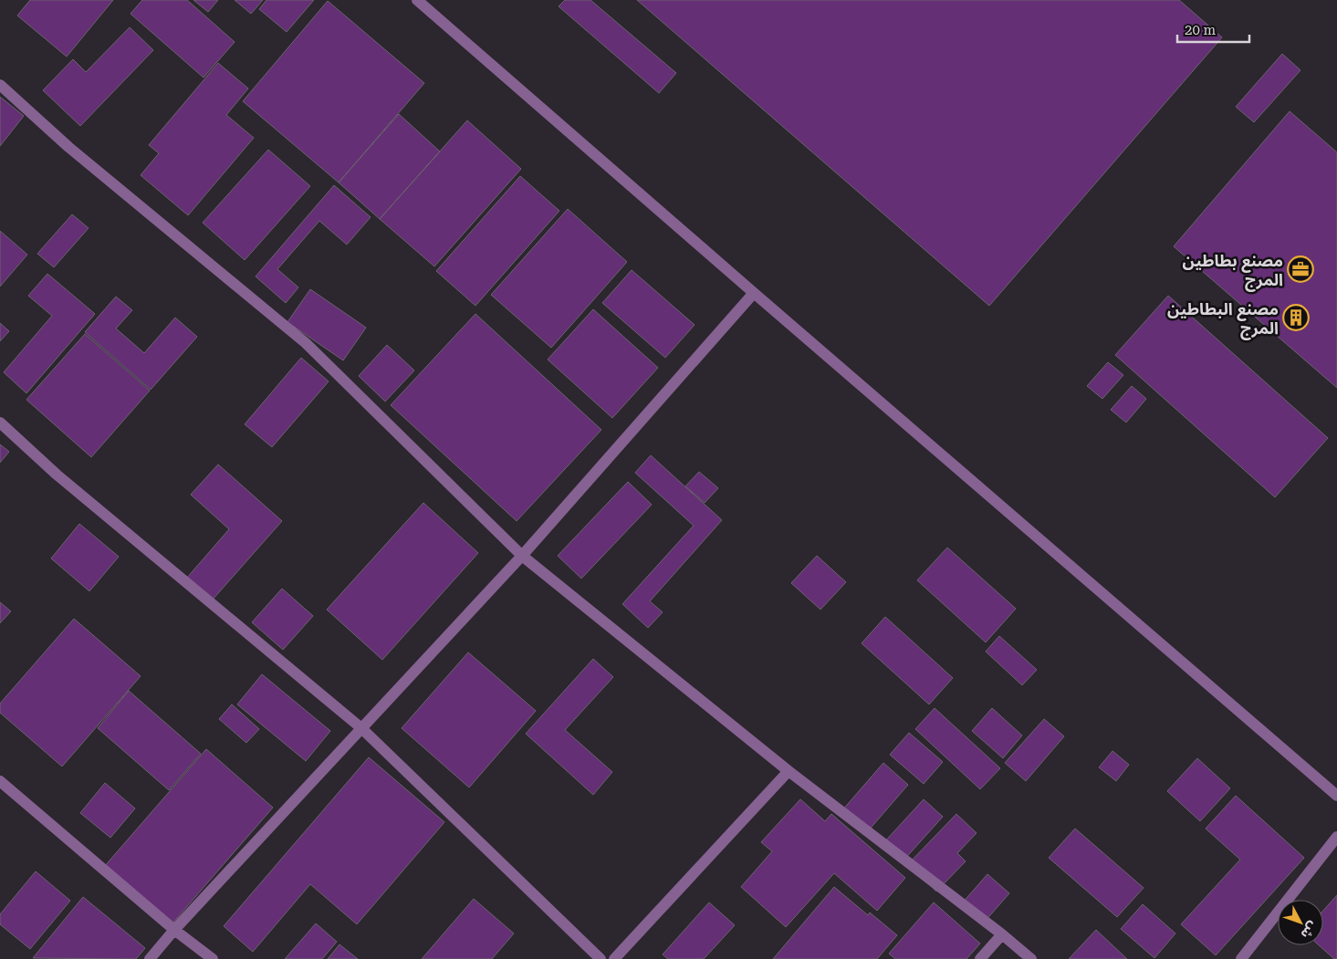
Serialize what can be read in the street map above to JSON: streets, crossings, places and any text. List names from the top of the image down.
{
  "places": {
    "office": ["مصنع بطاطين المرج"],
    "building": ["مصنع البطاطين المرج"]
  },
  "scale_bar": "20 m",
  "north": "bottom right"
}
